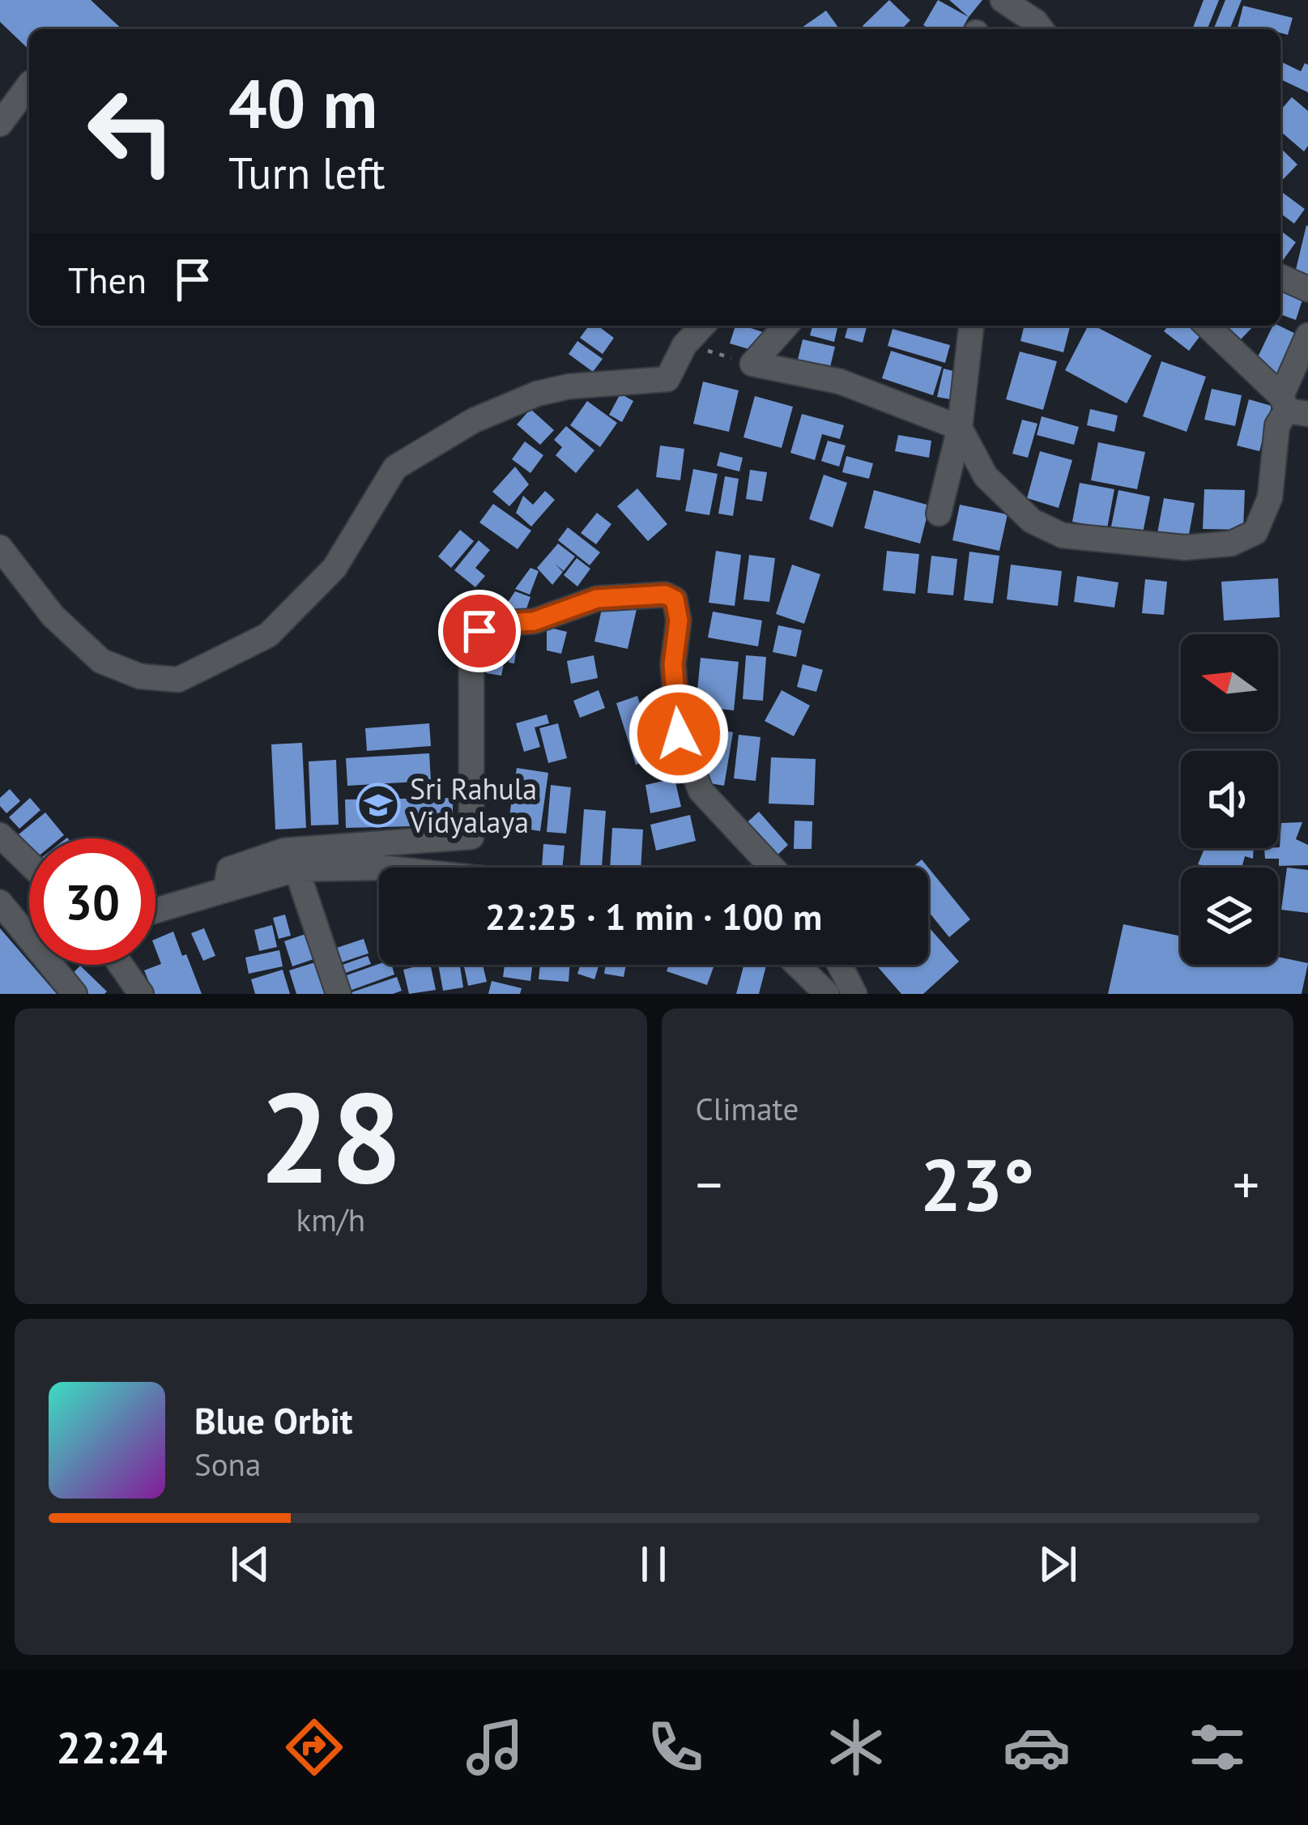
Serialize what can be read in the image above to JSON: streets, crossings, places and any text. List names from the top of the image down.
{
  "places": {
    "school or university": ["Sri Rahula Vidyalaya"]
  },
  "north": "left",
  "page": {
    "turn": ["40 m", "Turn left"],
    "then": "Then",
    "limit": "30",
    "trip": "22:25 · 1 min · 100 m",
    "tile": [
      ["28", "km/h"],
      "Climate"
    ],
    "heat": ["−", "23°", "+"],
    "song": ["Blue Orbit", "Sona"],
    "tabs": "22:24"
  }
}
